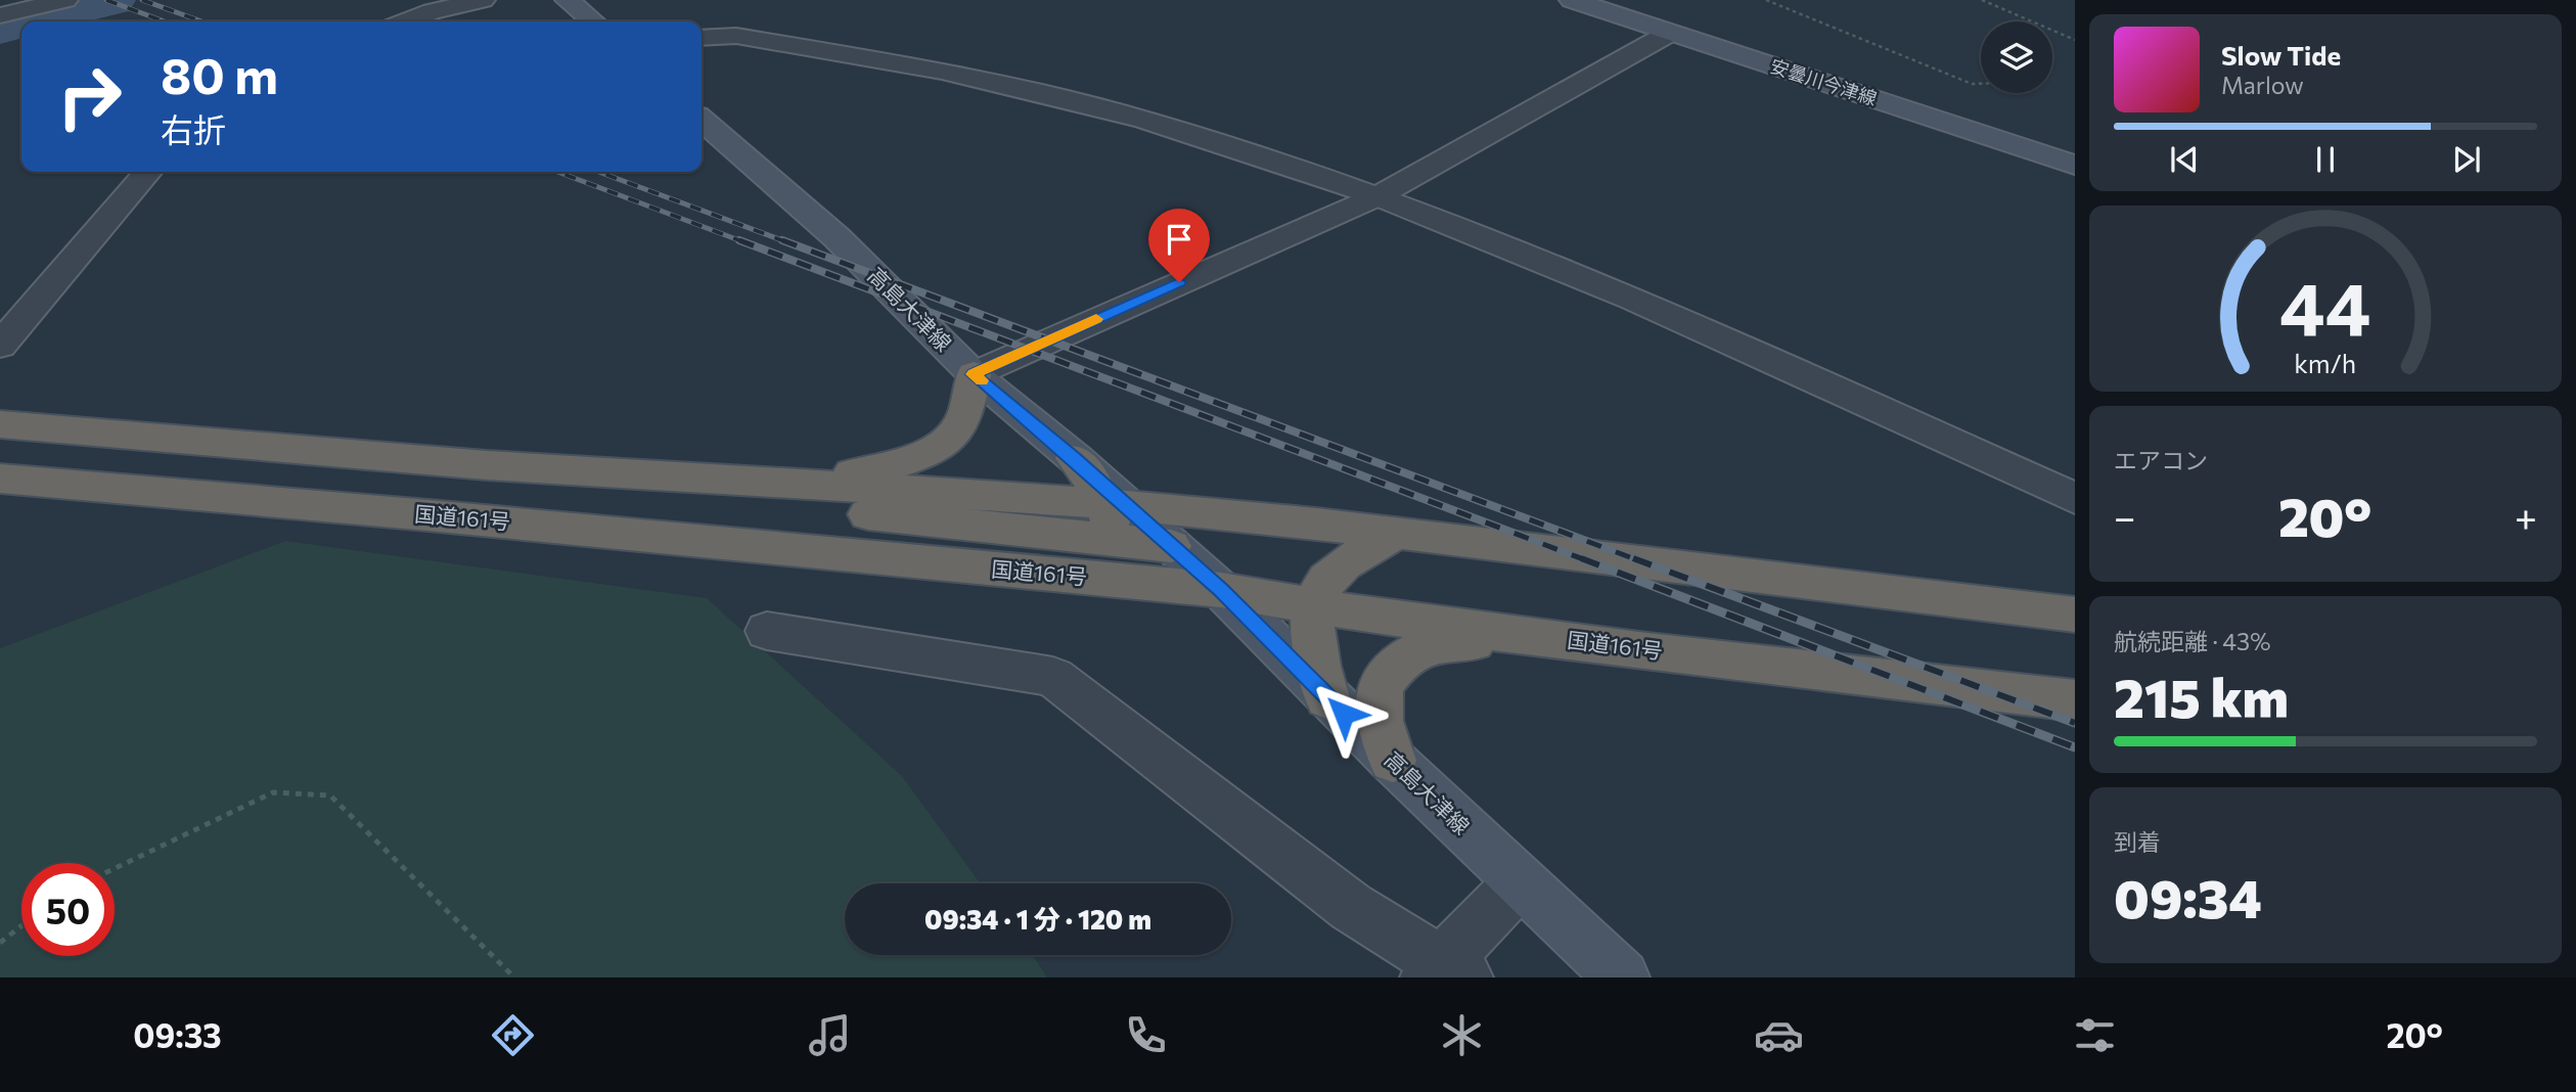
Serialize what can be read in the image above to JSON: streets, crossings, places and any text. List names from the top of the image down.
{
  "streets": {
    "highway": ["国道161号"],
    "main road": ["安曇川今津線", "高島大津線"]
  },
  "crossings": [
    ["高島大津線", "国道161号"]
  ],
  "page": {
    "turn": ["80 m", "右折"],
    "song": ["Slow Tide", "Marlow"],
    "tile": [
      "エアコン",
      ["航続距離 · 43%", "215 km"],
      ["到着", "09:34"]
    ],
    "heat": ["−", "20°", "+"],
    "limit": "50",
    "trip": "09:34 · 1 分 · 120 m",
    "tabs": ["09:33", "20°"],
    "gauge": ["44", "km/h"]
  }
}
